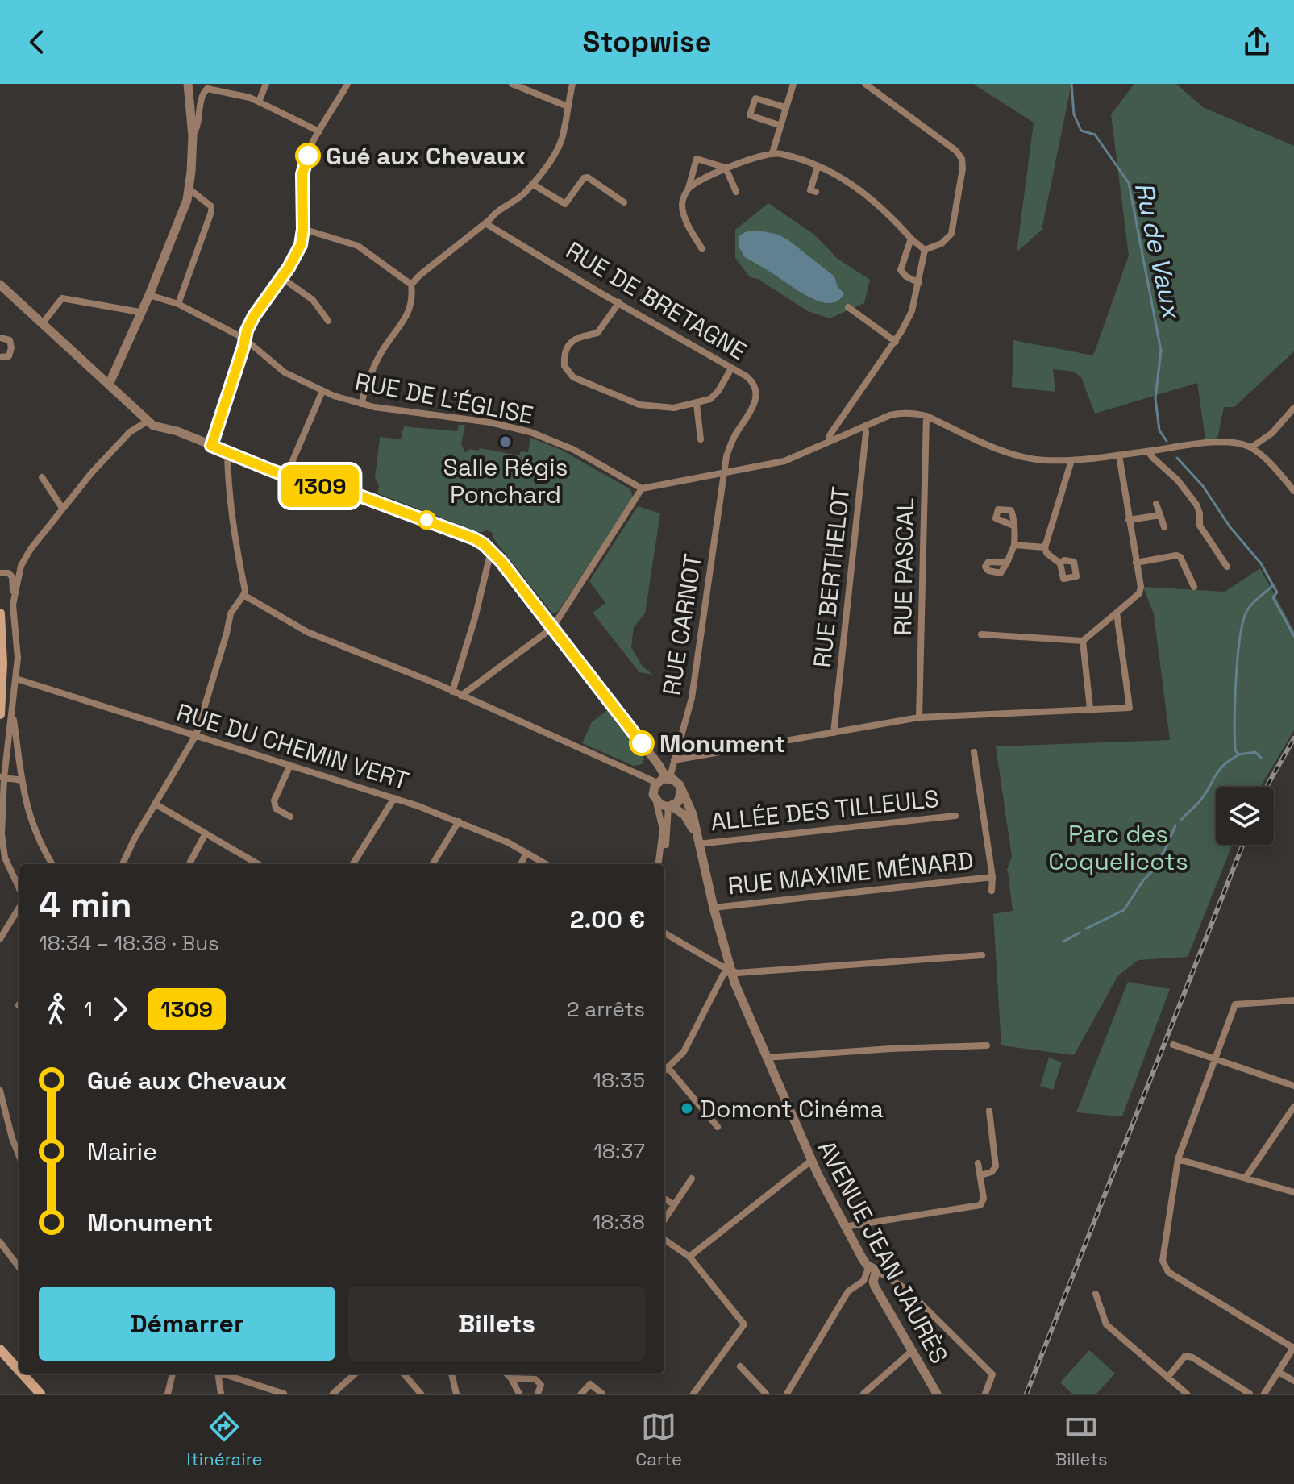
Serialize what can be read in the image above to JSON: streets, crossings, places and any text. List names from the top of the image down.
{
  "streets": {
    "street": [
      "RUE DE BRETAGNE",
      "RUE DE L'ÉGLISE",
      "RUE PASCAL",
      "RUE BERTHELOT",
      "RUE CARNOT",
      "RUE DU CHEMIN VERT",
      "ALLÉE DES TILLEULS",
      "RUE MAXIME MÉNARD",
      "AVENUE JEAN JAURÈS"
    ]
  },
  "crossings": [
    ["RUE DE BRETAGNE", "RUE CARNOT"],
    ["RUE CARNOT", "AVENUE JEAN JAURÈS"],
    ["ALLÉE DES TILLEULS", "AVENUE JEAN JAURÈS"],
    ["RUE MAXIME MÉNARD", "AVENUE JEAN JAURÈS"]
  ],
  "water": ["Ru de Vaux"],
  "parks": ["Parc des Coquelicots"],
  "places": [
    "Gué aux Chevaux",
    "Salle Régis Ponchard",
    "Monument",
    "Domont Cinéma"
  ],
  "lines": ["bus line 1309"],
  "page": {
    "header": "Stopwise",
    "on_map": "1309",
    "heading": ["4 min", "18:34 – 18:38 · Bus", "2.00 €"],
    "legs": ["1", "1309", "2 arrêts"],
    "list": [
      {
        "name": "Gué aux Chevaux",
        "value": "18:35"
      },
      {
        "name": "Mairie",
        "value": "18:37"
      },
      {
        "name": "Monument",
        "value": "18:38"
      }
    ],
    "buttons": ["Démarrer", "Billets"],
    "tabs": ["Itinéraire", "Carte", "Billets"]
  }
}
